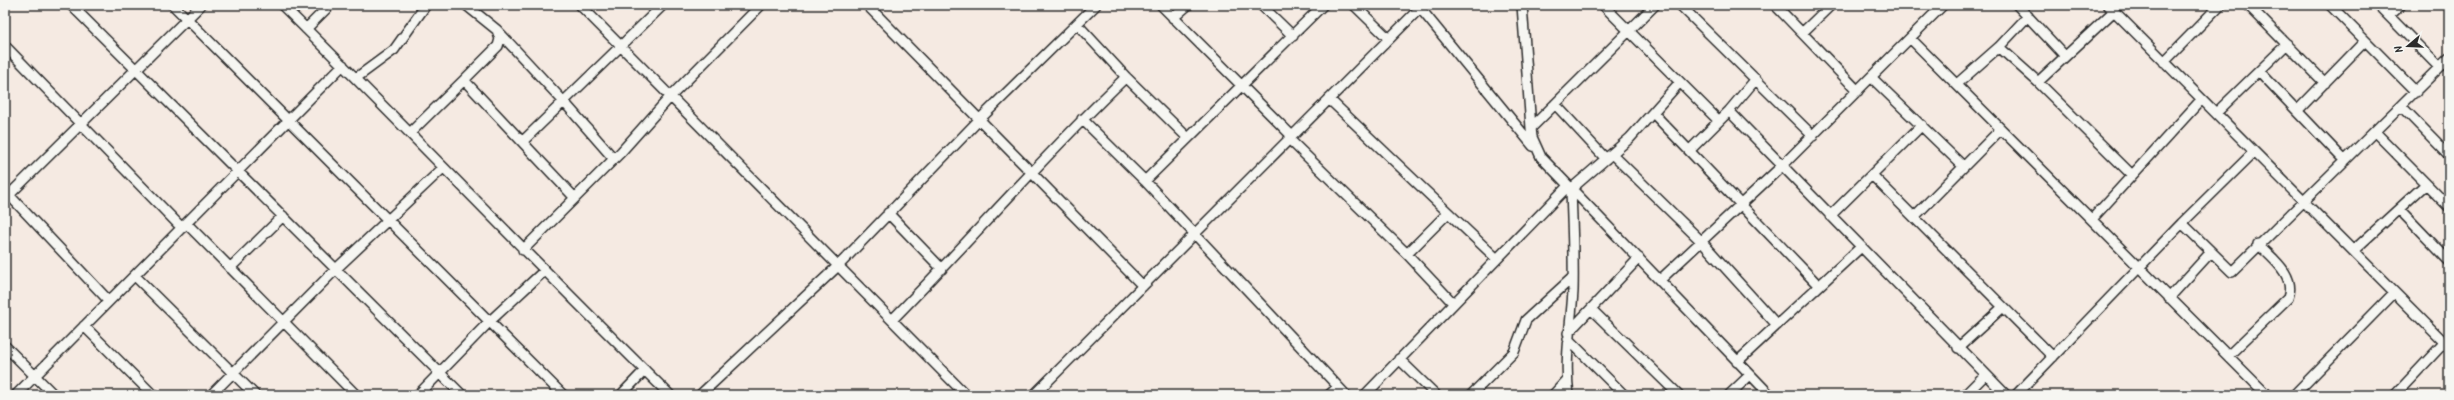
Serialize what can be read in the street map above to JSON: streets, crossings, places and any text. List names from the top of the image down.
{
  "north": "left"
}
